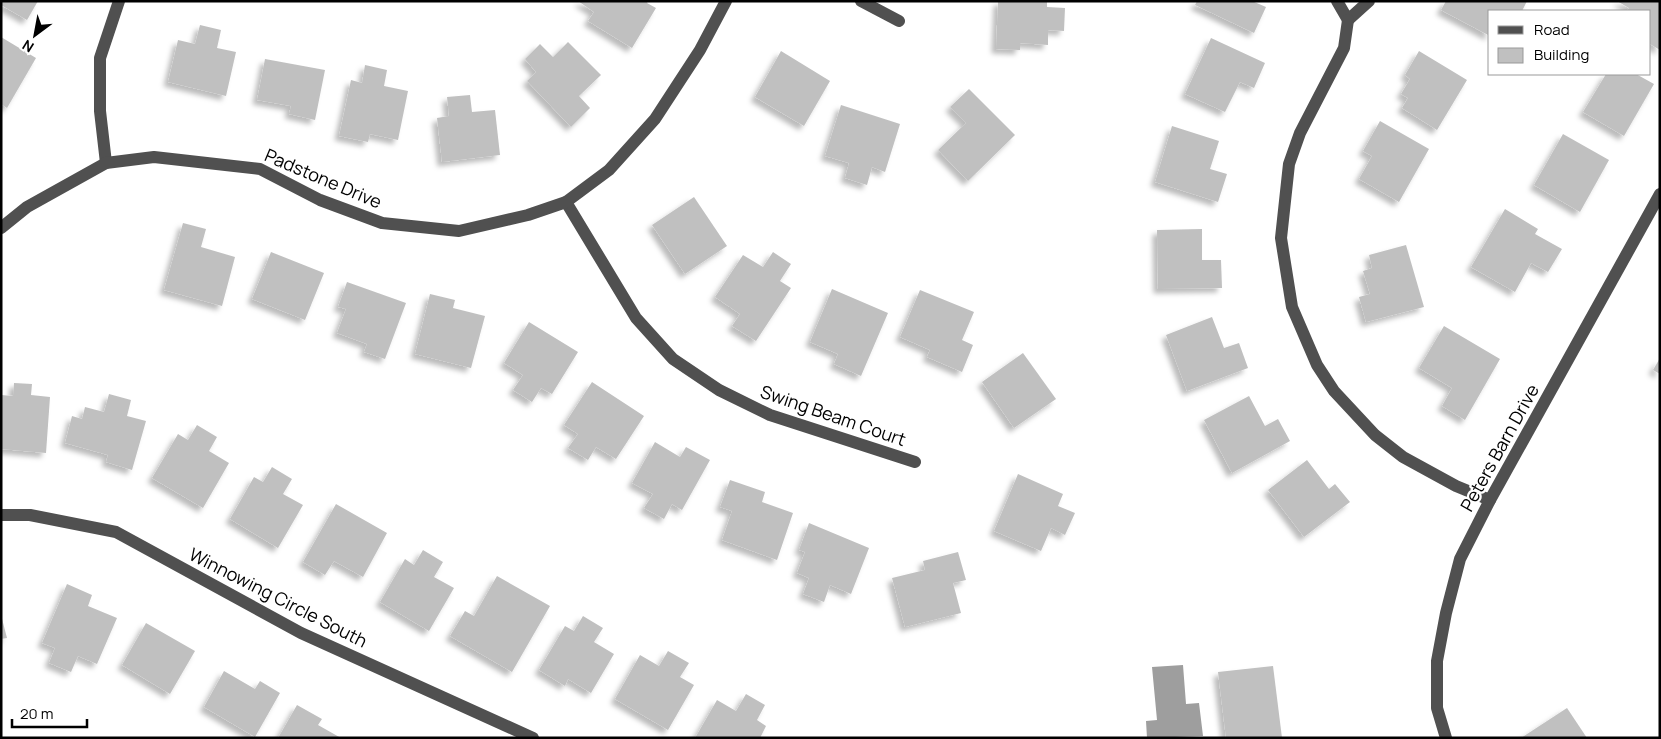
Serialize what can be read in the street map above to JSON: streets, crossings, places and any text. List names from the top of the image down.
{
  "streets": {
    "street": [
      "Padstone Drive",
      "Swing Beam Court",
      "Peters Barn Drive",
      "Winnowing Circle South"
    ]
  },
  "crossings": [
    ["Padstone Drive", "Swing Beam Court"]
  ],
  "legend": ["Road", "Building"],
  "scale_bar": "20 m",
  "north": "bottom left"
}
